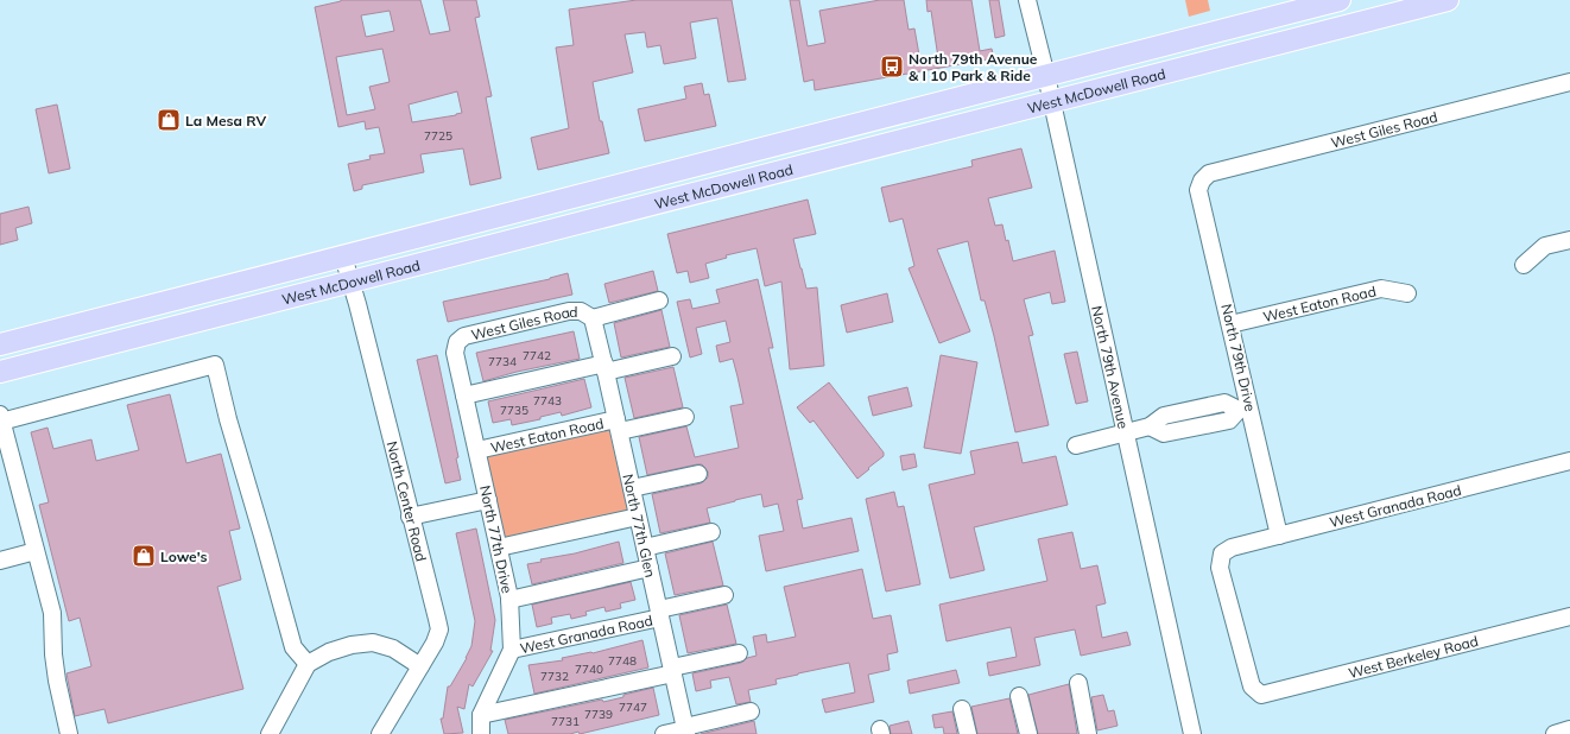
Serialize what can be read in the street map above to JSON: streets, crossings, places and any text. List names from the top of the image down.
{
  "streets": {
    "main road": ["West McDowell Road"],
    "street": [
      "West Giles Road",
      "West Eaton Road",
      "North 79th Drive",
      "North 79th Avenue",
      "North Center Road",
      "West Granada Road",
      "North 77th Glen",
      "North 77th Drive",
      "West Berkeley Road"
    ]
  },
  "crossings": [
    ["West McDowell Road", "North 79th Avenue"],
    ["West McDowell Road", "North Center Road"],
    ["West Giles Road", "North 79th Drive"],
    ["West Giles Road", "North 77th Glen"],
    ["West Giles Road", "North 77th Drive"],
    ["West Eaton Road", "North 79th Drive"],
    ["West Eaton Road", "North 77th Glen"],
    ["West Eaton Road", "North 77th Drive"],
    ["North 79th Drive", "West Granada Road"],
    ["West Granada Road", "North 77th Glen"],
    ["West Granada Road", "North 77th Drive"],
    ["West Granada Road", "West Berkeley Road"]
  ],
  "places": {
    "bus stop": ["North 79th Avenue & I 10 Park & Ride"],
    "shop": ["La Mesa RV", "Lowe's"]
  },
  "house_numbers": [
    "7725",
    "7742",
    "7734",
    "7743",
    "7735",
    "7748",
    "7740",
    "7732",
    "7747",
    "7739",
    "7731"
  ]
}
